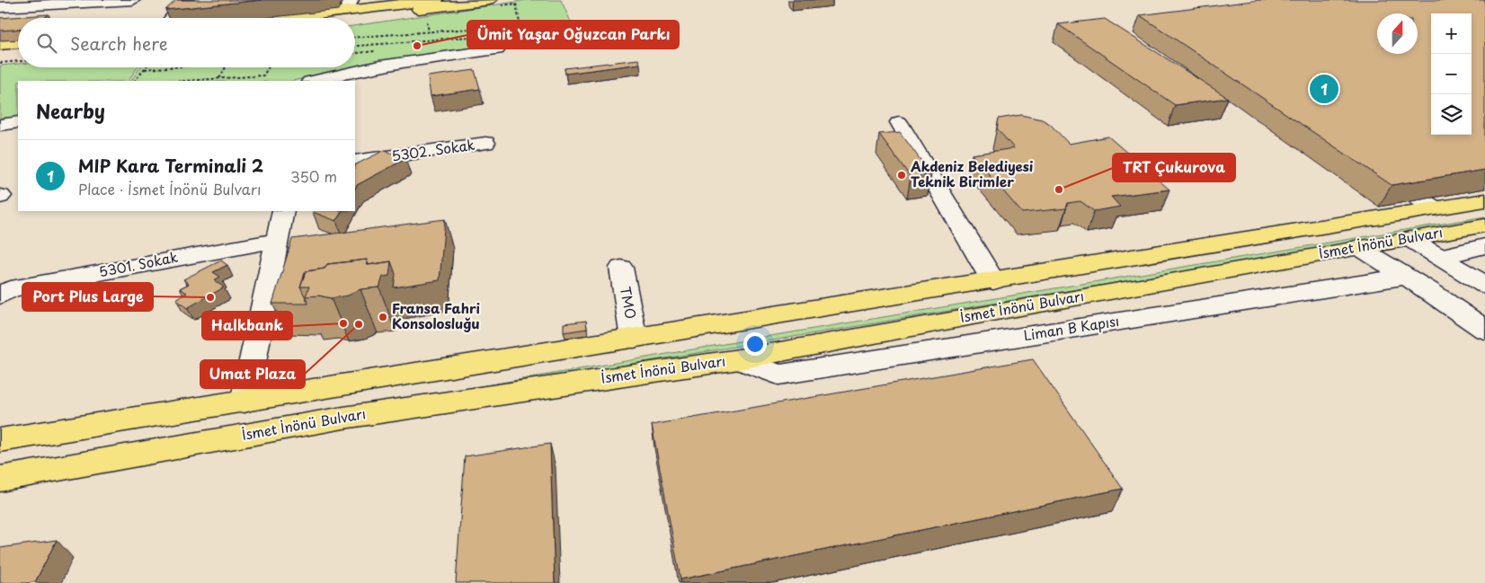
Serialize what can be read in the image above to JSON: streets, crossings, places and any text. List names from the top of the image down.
{
  "streets": {
    "main road": ["İsmet İnönü Bulvarı"],
    "street": [
      "5302. Sokak",
      "5301. Sokak",
      "TMO",
      "Liman B Kapısı"
    ]
  },
  "crossings": [
    ["İsmet İnönü Bulvarı", "TMO"],
    ["İsmet İnönü Bulvarı", "Liman B Kapısı"]
  ],
  "places": [
    "Ümit Yaşar Oğuzcan Parkı",
    "Akdeniz Belediyesi Teknik Birimler",
    "TRT Çukurova",
    "Port Plus Large",
    "Fransa Fahri Konsolosluğu",
    "Halkbank",
    "Umat Plaza"
  ],
  "north": "top",
  "page": {
    "map_buttons": ["+", "−"],
    "search": "Search here",
    "pins": "1",
    "heading": "Nearby",
    "list": [
      {
        "mark": "1",
        "name": "MIP Kara Terminali 2",
        "note": "Place · İsmet İnönü Bulvarı",
        "value": "350 m"
      }
    ]
  }
}
